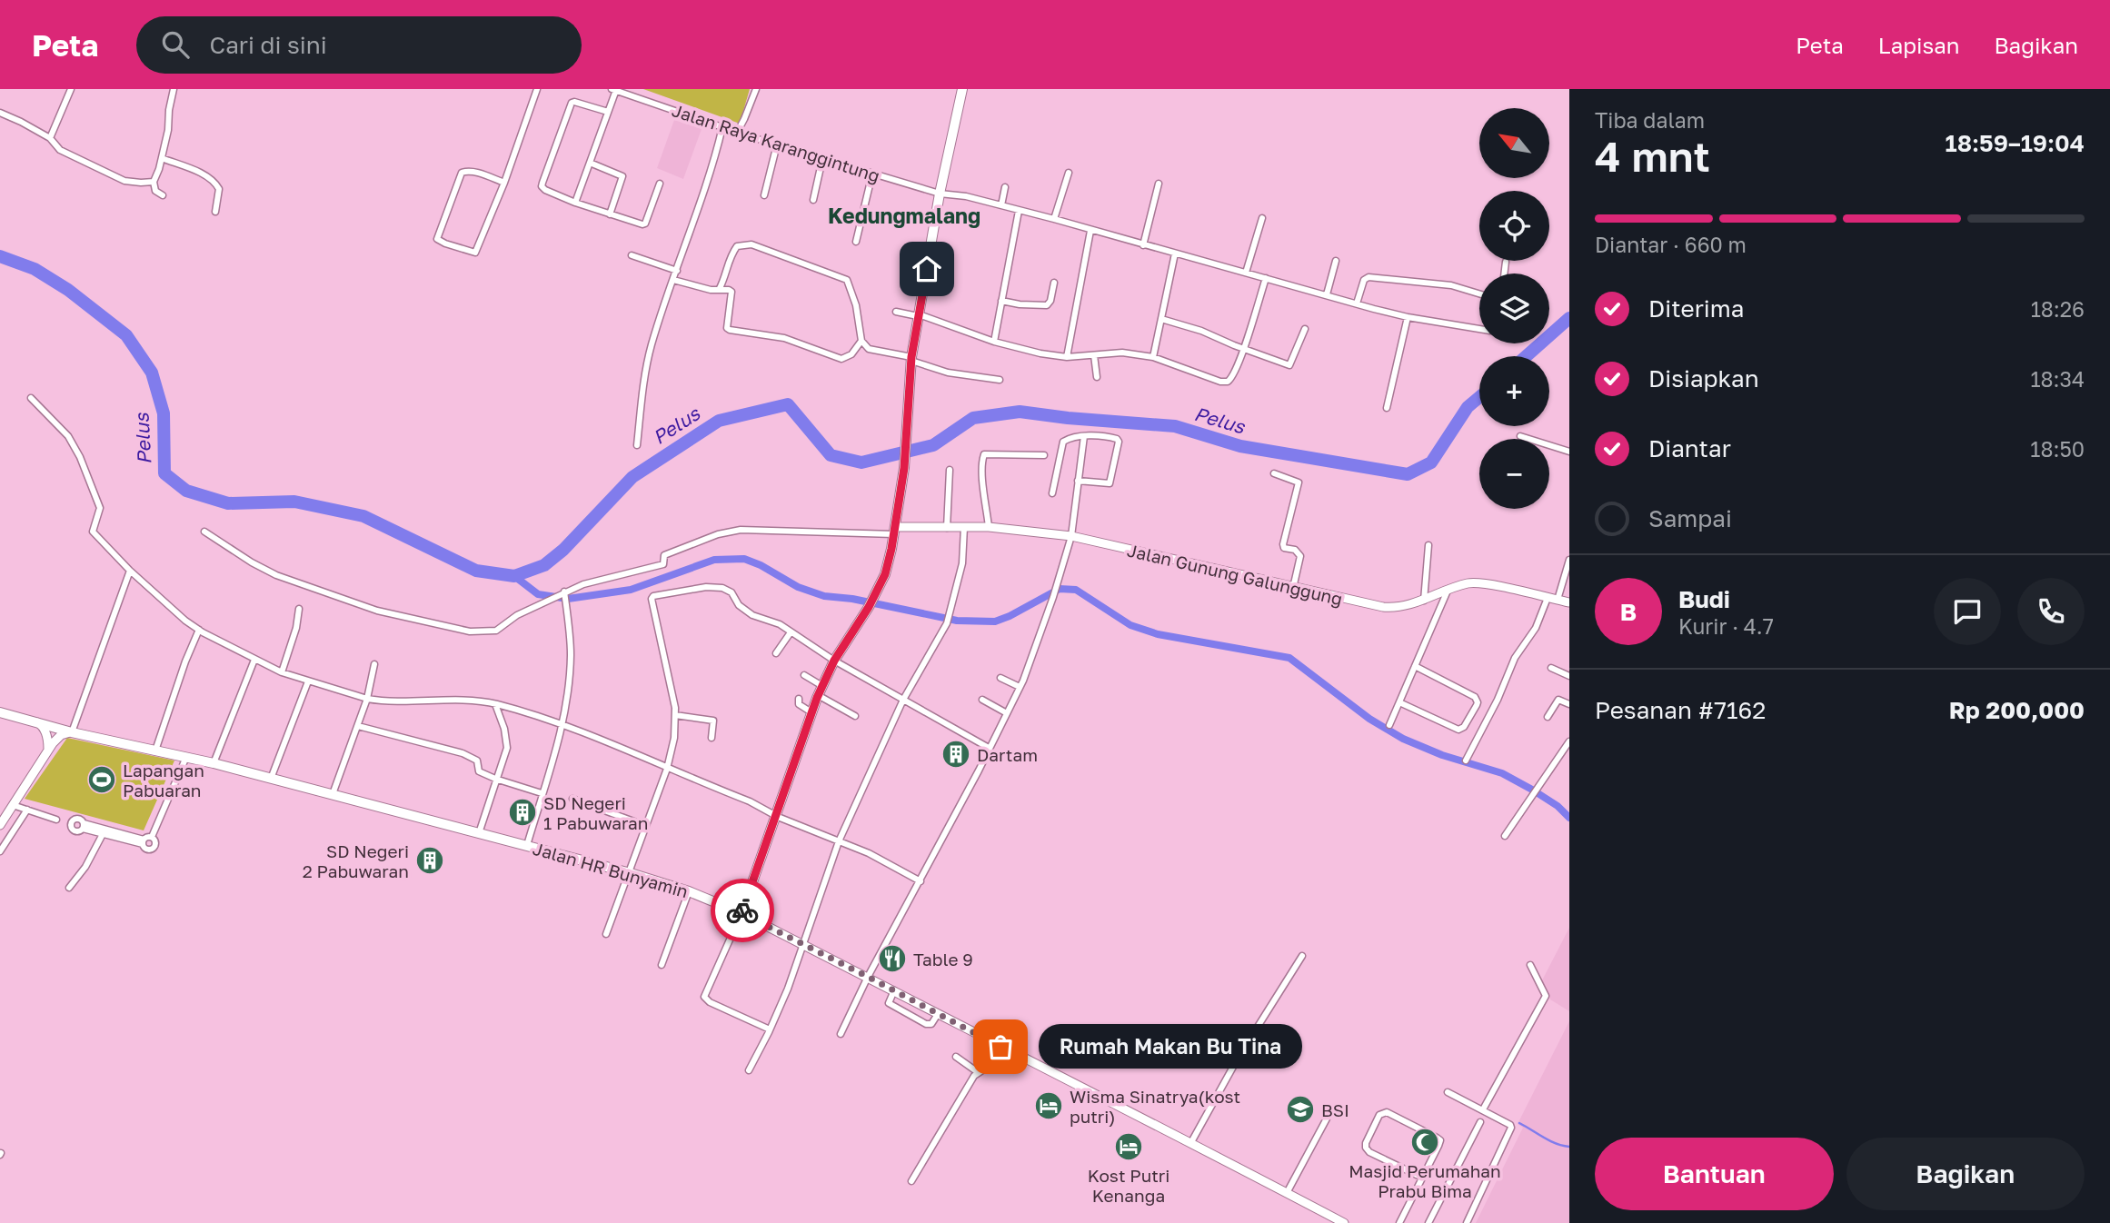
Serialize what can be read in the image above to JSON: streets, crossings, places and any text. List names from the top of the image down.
{
  "streets": {
    "main road": ["Jalan HR Bunyamin"],
    "street": ["Jalan Raya Karanggintung", "Jalan Gunung Galunggung"]
  },
  "districts": ["Kedungmalang"],
  "water": ["Pelus"],
  "places": {
    "building": ["Dartam", "SD Negeri 1 Pabuwaran", "SD Negeri 2 Pabuwaran"],
    "sports": ["Lapangan Pabuaran"],
    "restaurant": ["Table 9"],
    "other": ["Rumah Makan Bu Tina"],
    "hotel": ["Wisma Sinatrya(kost putri)", "Kost Putri Kenanga"],
    "school or university": ["BSI"],
    "mosque": ["Masjid Perumahan Prabu Bima"]
  },
  "north": "top left",
  "page": {
    "header": "Peta",
    "search": "Cari di sini",
    "nav": ["Peta", "Lapisan", "Bagikan"],
    "heading": ["4 mnt", "Tiba dalam", "18:59–19:04"],
    "panel": [
      "Budi",
      "Kurir · 4.7",
      "Pesanan #7162",
      "Rp 200,000"
    ],
    "map_buttons": ["+", "−"],
    "bar": "Diantar · 660 m",
    "list": [
      ["Diterima", "18:26"],
      ["Disiapkan", "18:34"],
      ["Diantar", "18:50"],
      "Sampai"
    ],
    "round": "B",
    "bubble": "Rumah Makan Bu Tina",
    "buttons": ["Bantuan", "Bagikan"]
  }
}
